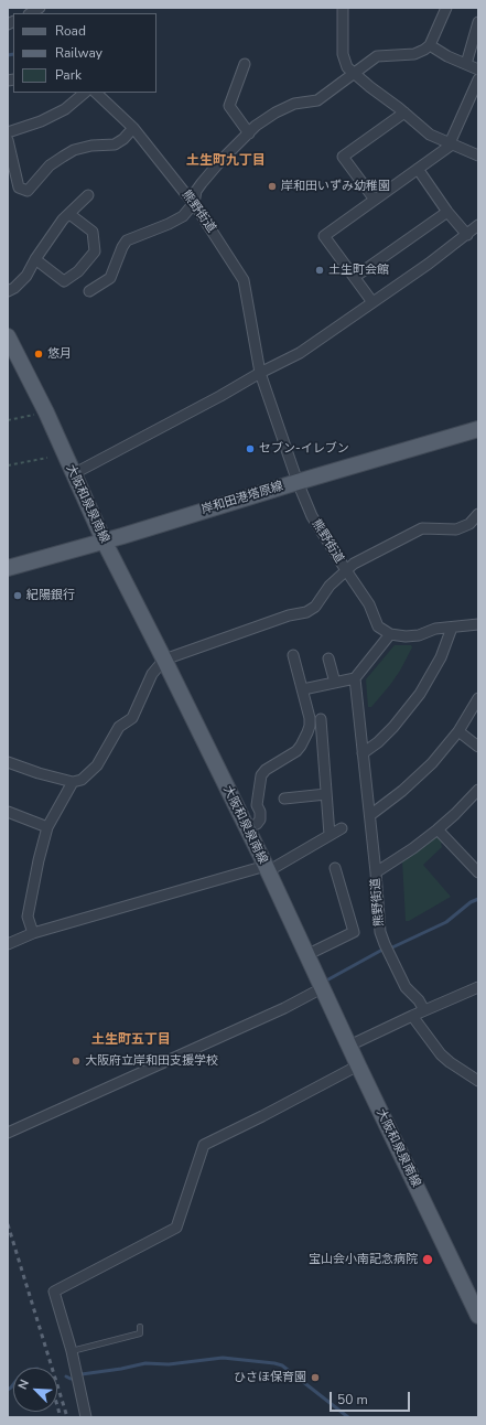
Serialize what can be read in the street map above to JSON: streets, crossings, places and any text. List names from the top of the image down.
{
  "streets": {
    "main road": ["岸和田港塔原線", "大阪和泉泉南線"],
    "street": ["熊野街道"]
  },
  "crossings": [
    ["熊野街道", "岸和田港塔原線"],
    ["岸和田港塔原線", "大阪和泉泉南線"]
  ],
  "districts": ["土生町九丁目", "土生町五丁目"],
  "places": [
    "岸和田いずみ幼稚園",
    "土生町会館",
    "悠月",
    "セブン-イレブン",
    "紀陽銀行",
    "大阪府立岸和田支援学校",
    "宝山会小南記念病院",
    "ひさほ保育園"
  ],
  "legend": ["Road", "Railway", "Park"],
  "scale_bar": "50 m",
  "north": "top left"
}
